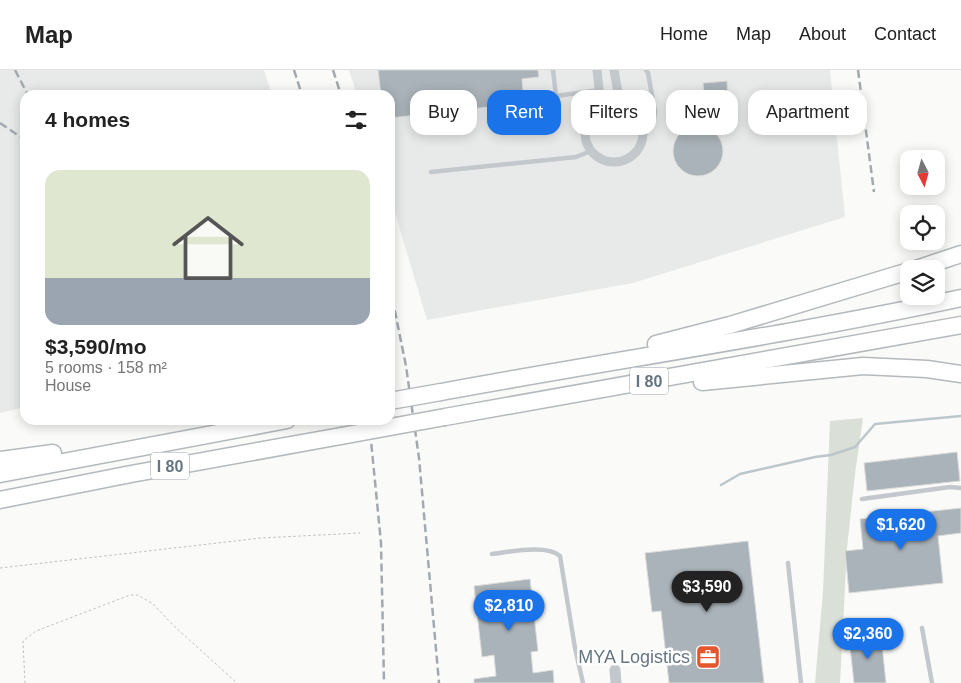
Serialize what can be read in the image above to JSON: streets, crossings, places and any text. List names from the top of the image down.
{
  "streets": {
    "highway": ["I 80"]
  },
  "places": {
    "office": ["MYA Logistics"]
  },
  "north": "bottom",
  "page": {
    "header": "Map",
    "nav": [
      "Home",
      "Map",
      "About",
      "Contact"
    ],
    "chip": [
      "Buy",
      "Rent",
      "Filters",
      "New",
      "Apartment"
    ],
    "heading": "4 homes",
    "list": [
      {
        "name": "$3,590/mo",
        "note": "5 rooms · 158 m² · House"
      }
    ],
    "price": [
      "$1,620",
      "$3,590",
      "$2,810",
      "$2,360"
    ]
  }
}
